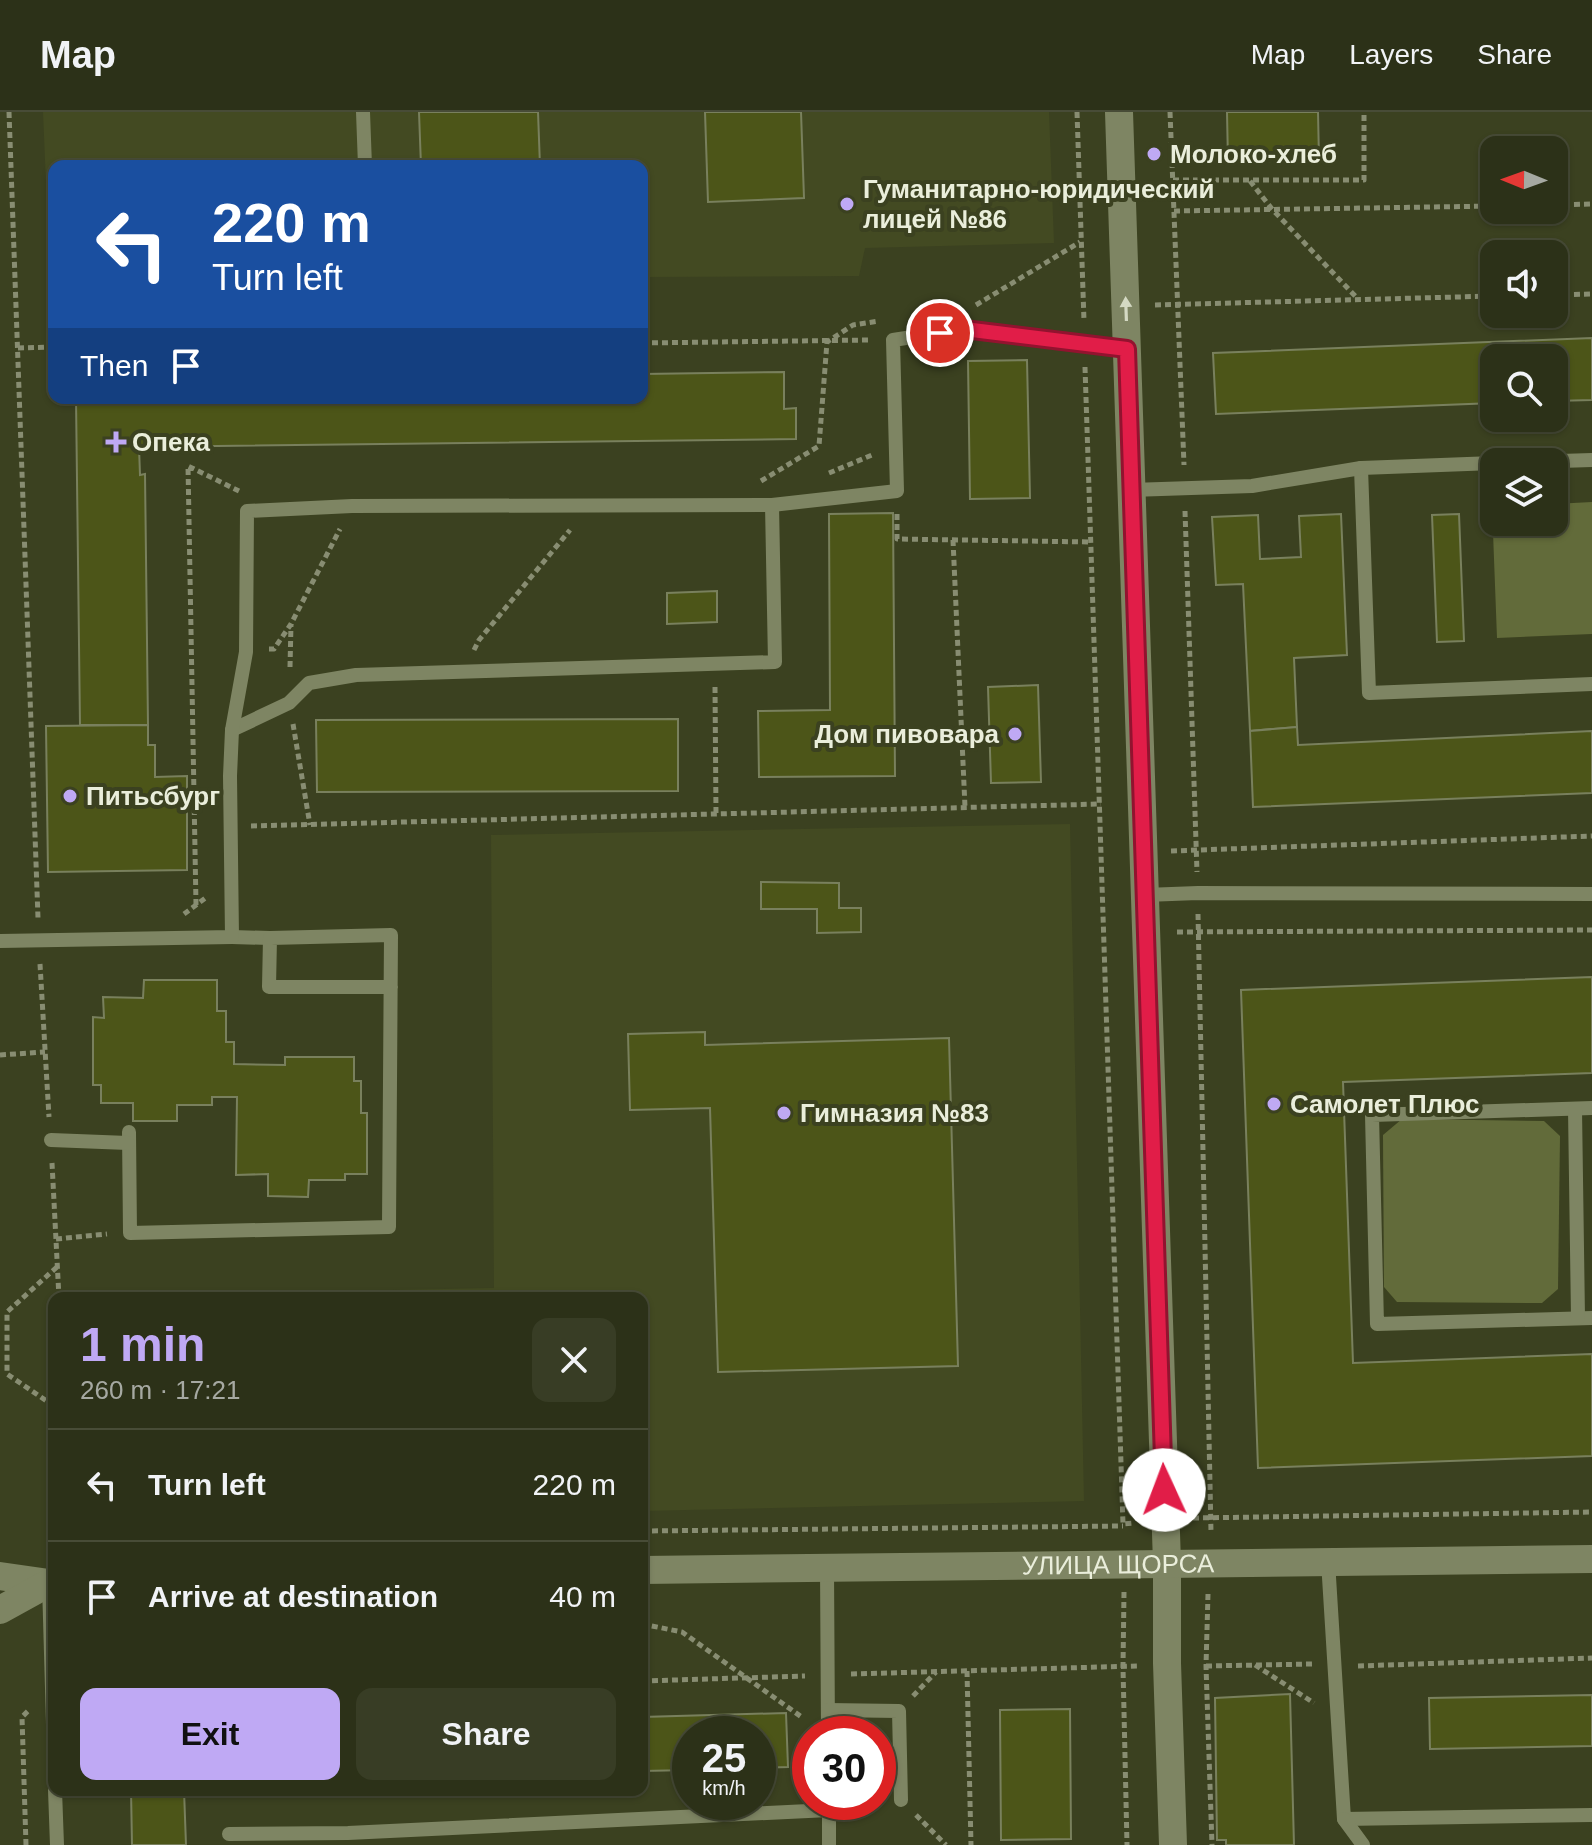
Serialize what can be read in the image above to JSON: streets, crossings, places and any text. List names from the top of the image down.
{
  "streets": {
    "street": ["УЛИЦА ЩОРСА"]
  },
  "places": {
    "other": [
      "Молоко-хлеб",
      "Гуманитарно-юридический лицей №86",
      "Дом пивовара",
      "Питьсбург",
      "Самолет Плюс",
      "Гимназия №83"
    ],
    "health": ["Опека"]
  },
  "north": "left",
  "page": {
    "header": "Map",
    "nav": ["Map", "Layers", "Share"],
    "turn": ["220 m", "Turn left"],
    "then": "Then",
    "heading": ["1 min", "260 m · 17:21"],
    "list": [
      {
        "name": "Turn left",
        "value": "220 m"
      },
      {
        "name": "Arrive at destination",
        "value": "40 m"
      }
    ],
    "buttons": ["Exit", "Share"],
    "speed": "25 km/h",
    "limit": "30"
  }
}
